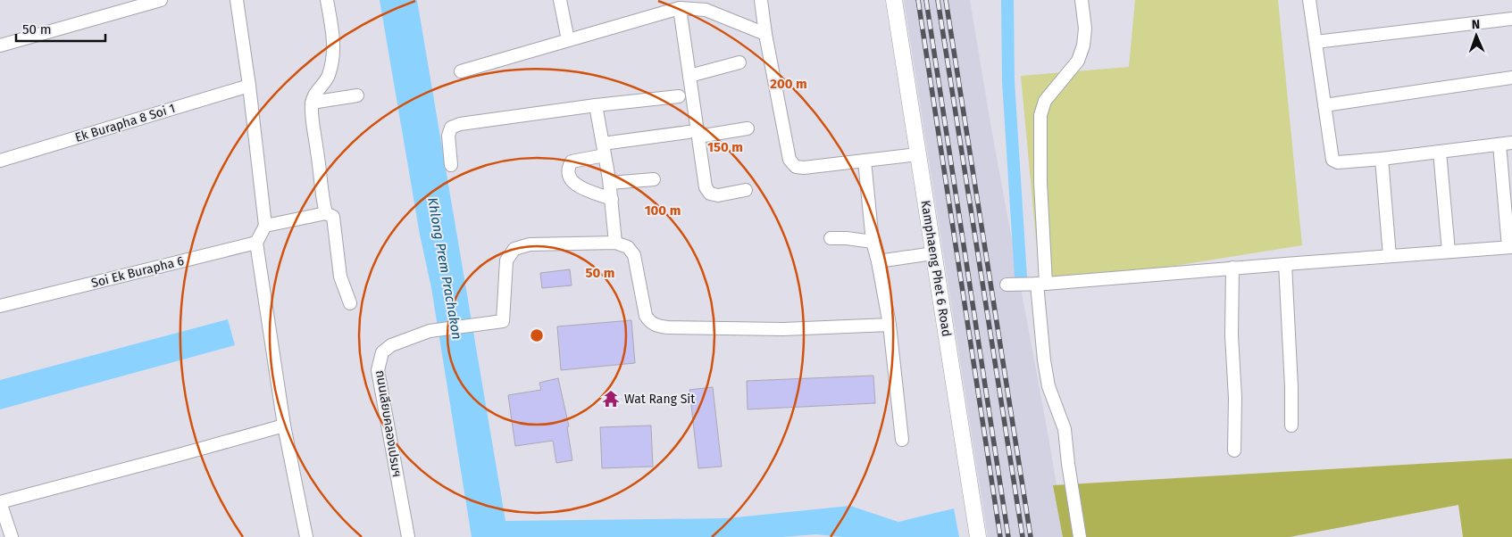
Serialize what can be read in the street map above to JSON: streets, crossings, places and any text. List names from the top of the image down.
{
  "streets": {
    "main road": ["Kamphaeng Phet 6 Road"],
    "street": ["Ek Burapha 8 Soi 1", "Soi Ek Burapha 6", "ถนนเลียบคลองเปรมฯ"]
  },
  "water": ["Khlong Prem Prachakon"],
  "places": {
    "temple": ["Wat Rang Sit"]
  },
  "scale_bar": "50 m",
  "north": "top",
  "rings": [
    "200 m",
    "150 m",
    "100 m",
    "50 m"
  ]
}
